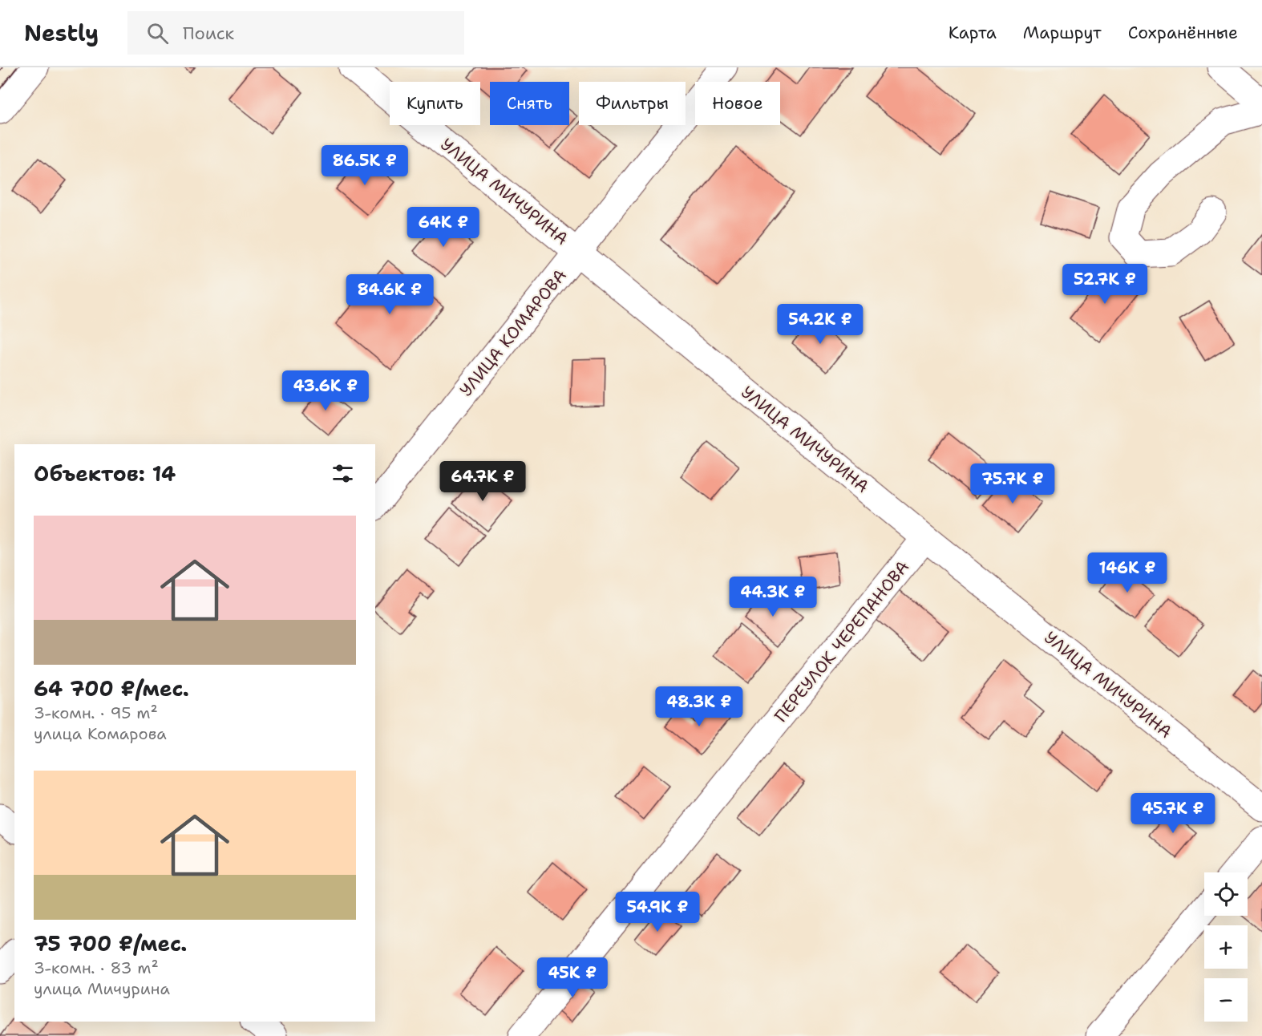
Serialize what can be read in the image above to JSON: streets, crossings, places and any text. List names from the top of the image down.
{
  "streets": {
    "street": ["УЛИЦА МИЧУРИНА", "УЛИЦА КОМАРОВА", "ПЕРЕУЛОК ЧЕРЕПАНОВА"]
  },
  "crossings": [
    ["УЛИЦА МИЧУРИНА", "УЛИЦА КОМАРОВА"],
    ["УЛИЦА МИЧУРИНА", "ПЕРЕУЛОК ЧЕРЕПАНОВА"]
  ],
  "page": {
    "header": "Nestly",
    "search": "Поиск",
    "nav": ["Карта", "Маршрут", "Сохранённые"],
    "chip": [
      "Купить",
      "Снять",
      "Фильтры",
      "Новое"
    ],
    "price": [
      "86.5K ₽",
      "64K ₽",
      "52.7K ₽",
      "84.6K ₽",
      "54.2K ₽",
      "43.6K ₽",
      "64.7K ₽",
      "75.7K ₽",
      "146K ₽",
      "44.3K ₽",
      "48.3K ₽",
      "45.7K ₽",
      "54.9K ₽",
      "45K ₽"
    ],
    "heading": "Объектов: 14",
    "list": [
      {
        "name": "64 700 ₽/мес.",
        "note": "3-комн. · 95 m² · улица Комарова"
      },
      {
        "name": "75 700 ₽/мес.",
        "note": "3-комн. · 83 m² · улица Мичурина"
      }
    ],
    "map_buttons": ["+", "−"]
  }
}
